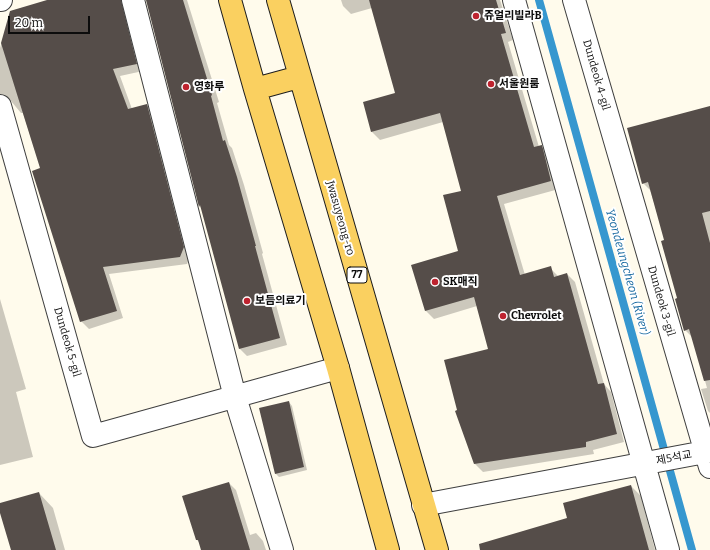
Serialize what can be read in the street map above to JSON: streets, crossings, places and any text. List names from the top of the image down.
{
  "streets": {
    "main road": ["Jwasuyeong-ro", "77"],
    "street": [
      "Dundeok 4-gil",
      "Dundeok 3-gil",
      "Dundeok 5-gil",
      "제5석교"
    ]
  },
  "crossings": [
    ["Dundeok 4-gil", "Dundeok 3-gil"],
    ["Dundeok 3-gil", "제5석교"]
  ],
  "water": ["Yeondeungcheon (River)"],
  "places": [
    "쥬얼리빌라B",
    "서울원룸",
    "영화루",
    "SK매직",
    "보듬의료기",
    "Chevrolet"
  ],
  "scale_bar": "20 m"
}
